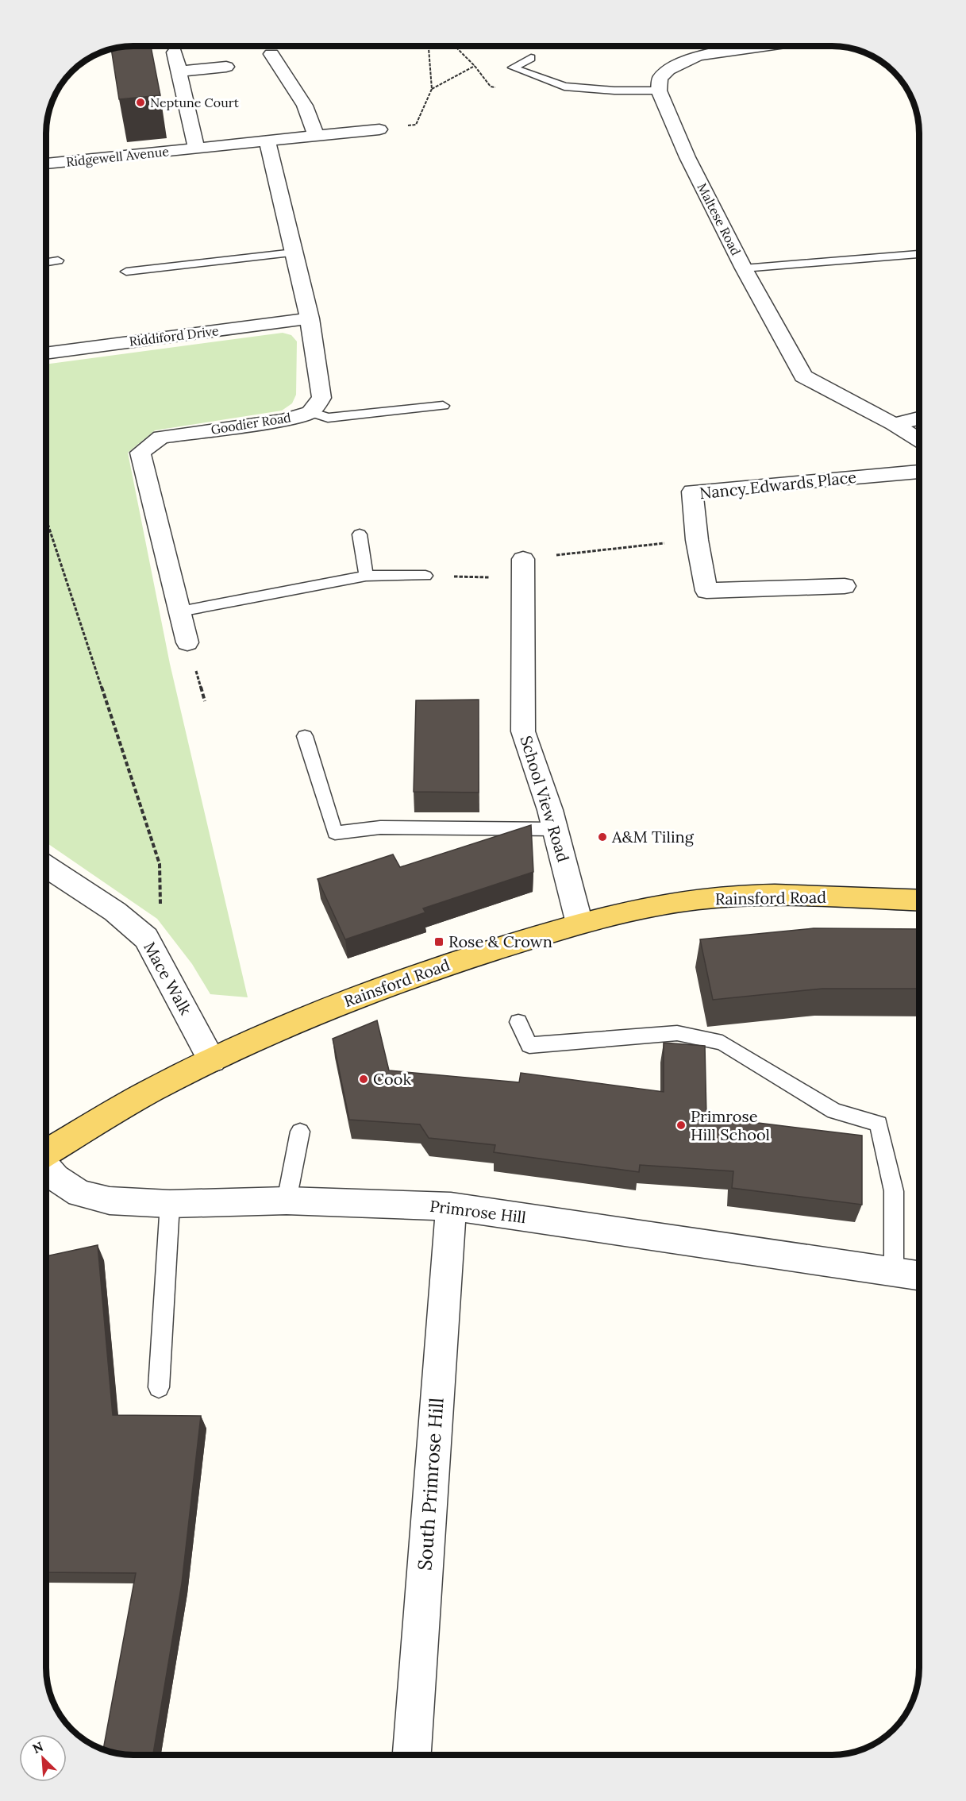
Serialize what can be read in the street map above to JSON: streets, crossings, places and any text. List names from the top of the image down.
{
  "streets": {
    "main road": ["Rainsford Road"],
    "street": [
      "Ridgewell Avenue",
      "Maltese Road",
      "Riddiford Drive",
      "Goodier Road",
      "Nancy Edwards Place",
      "School View Road",
      "Mace Walk",
      "Primrose Hill",
      "South Primrose Hill"
    ]
  },
  "crossings": [
    ["Ridgewell Avenue", "Goodier Road"],
    ["Riddiford Drive", "Goodier Road"],
    ["School View Road", "Rainsford Road"],
    ["Rainsford Road", "Mace Walk"],
    ["Primrose Hill", "South Primrose Hill"]
  ],
  "places": {
    "other": [
      "Neptune Court",
      "A&M Tiling",
      "Cook",
      "Primrose Hill School"
    ],
    "transit": ["Rose & Crown"]
  },
  "north": "top left"
}
